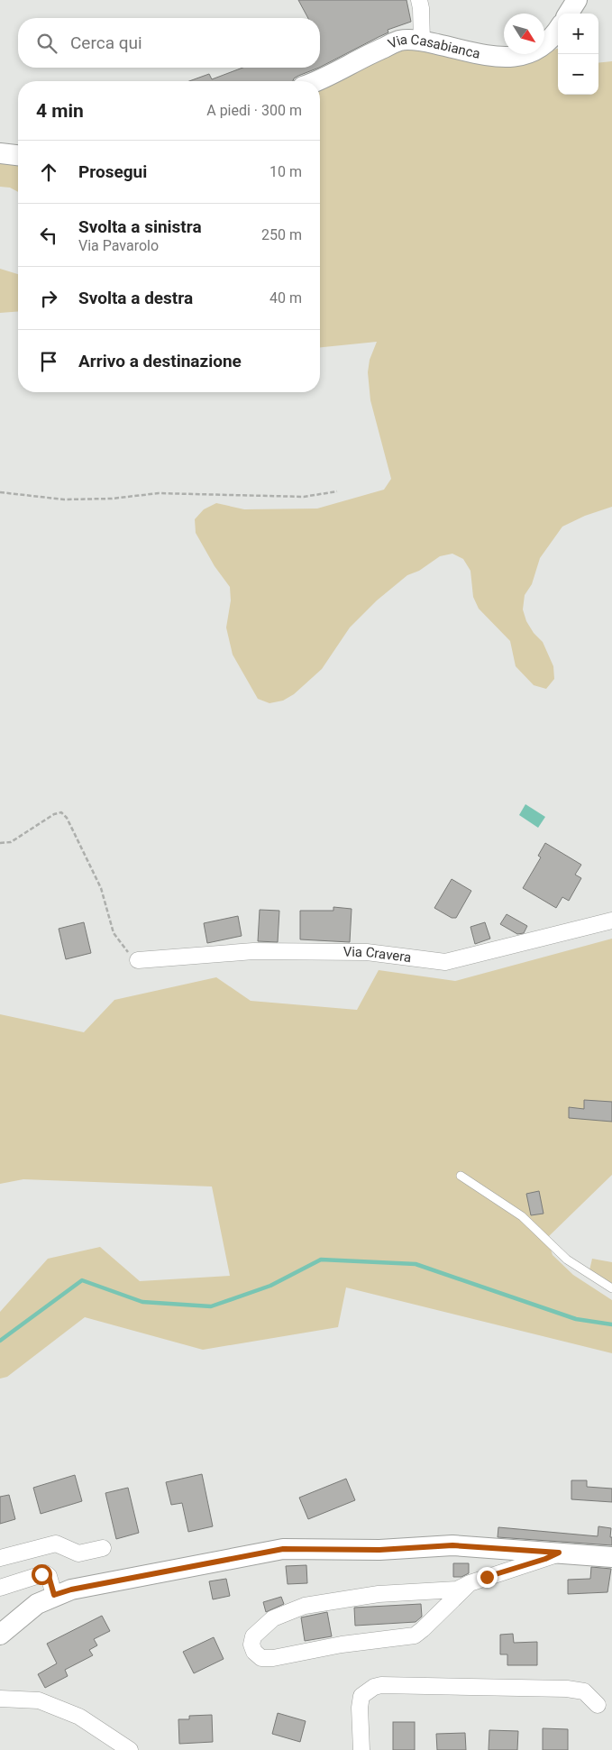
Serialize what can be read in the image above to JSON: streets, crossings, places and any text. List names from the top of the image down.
{
  "streets": {
    "street": ["Via Casabianca", "Via Cravera"]
  },
  "north": "bottom right",
  "page": {
    "map_buttons": ["+", "−"],
    "search": "Cerca qui",
    "heading": ["4 min", "A piedi · 300 m"],
    "list": [
      ["Prosegui", "10 m"],
      ["Svolta a sinistra", "Via Pavarolo", "250 m"],
      ["Svolta a destra", "40 m"],
      "Arrivo a destinazione"
    ]
  }
}
